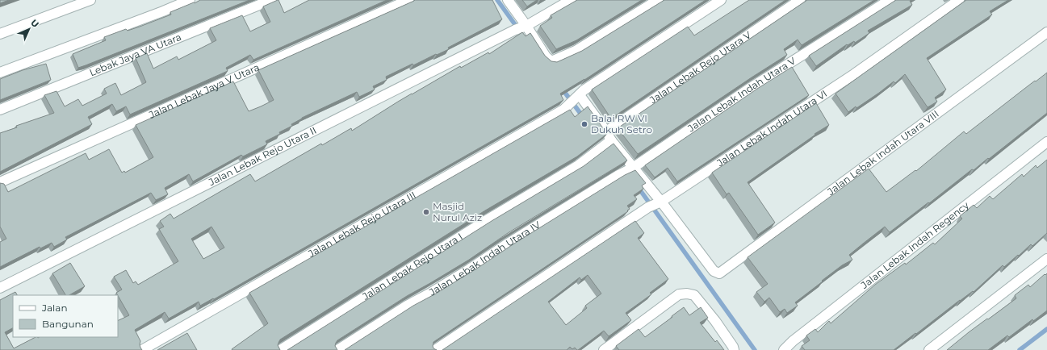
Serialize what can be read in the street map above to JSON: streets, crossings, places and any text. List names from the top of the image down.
{
  "streets": {
    "street": [
      "Lebak Jaya VA Utara",
      "Jalan Lebak Rejo Utara V",
      "Jalan Lebak Jaya V Utara",
      "Jalan Lebak Indah Utara V",
      "Jalan Lebak Indah Utara VI",
      "Jalan Lebak Indah Utara VIII",
      "Jalan Lebak Rejo Utara II",
      "Jalan Lebak Rejo Utara III",
      "Jalan Lebak Indah Regency",
      "Jalan Lebak Indah Utara IV",
      "Jalan Lebak Rejo Utara I"
    ]
  },
  "crossings": [
    ["Jalan Lebak Rejo Utara V", "Jalan Lebak Rejo Utara I"],
    ["Jalan Lebak Indah Utara V", "Jalan Lebak Indah Utara IV"],
    ["Jalan Lebak Indah Utara VI", "Jalan Lebak Indah Utara VIII"]
  ],
  "places": ["Balai RW VI Dukuh Setro", "Masjid Nurul Aziz"],
  "legend": ["Jalan", "Bangunan"],
  "north": "top right"
}
